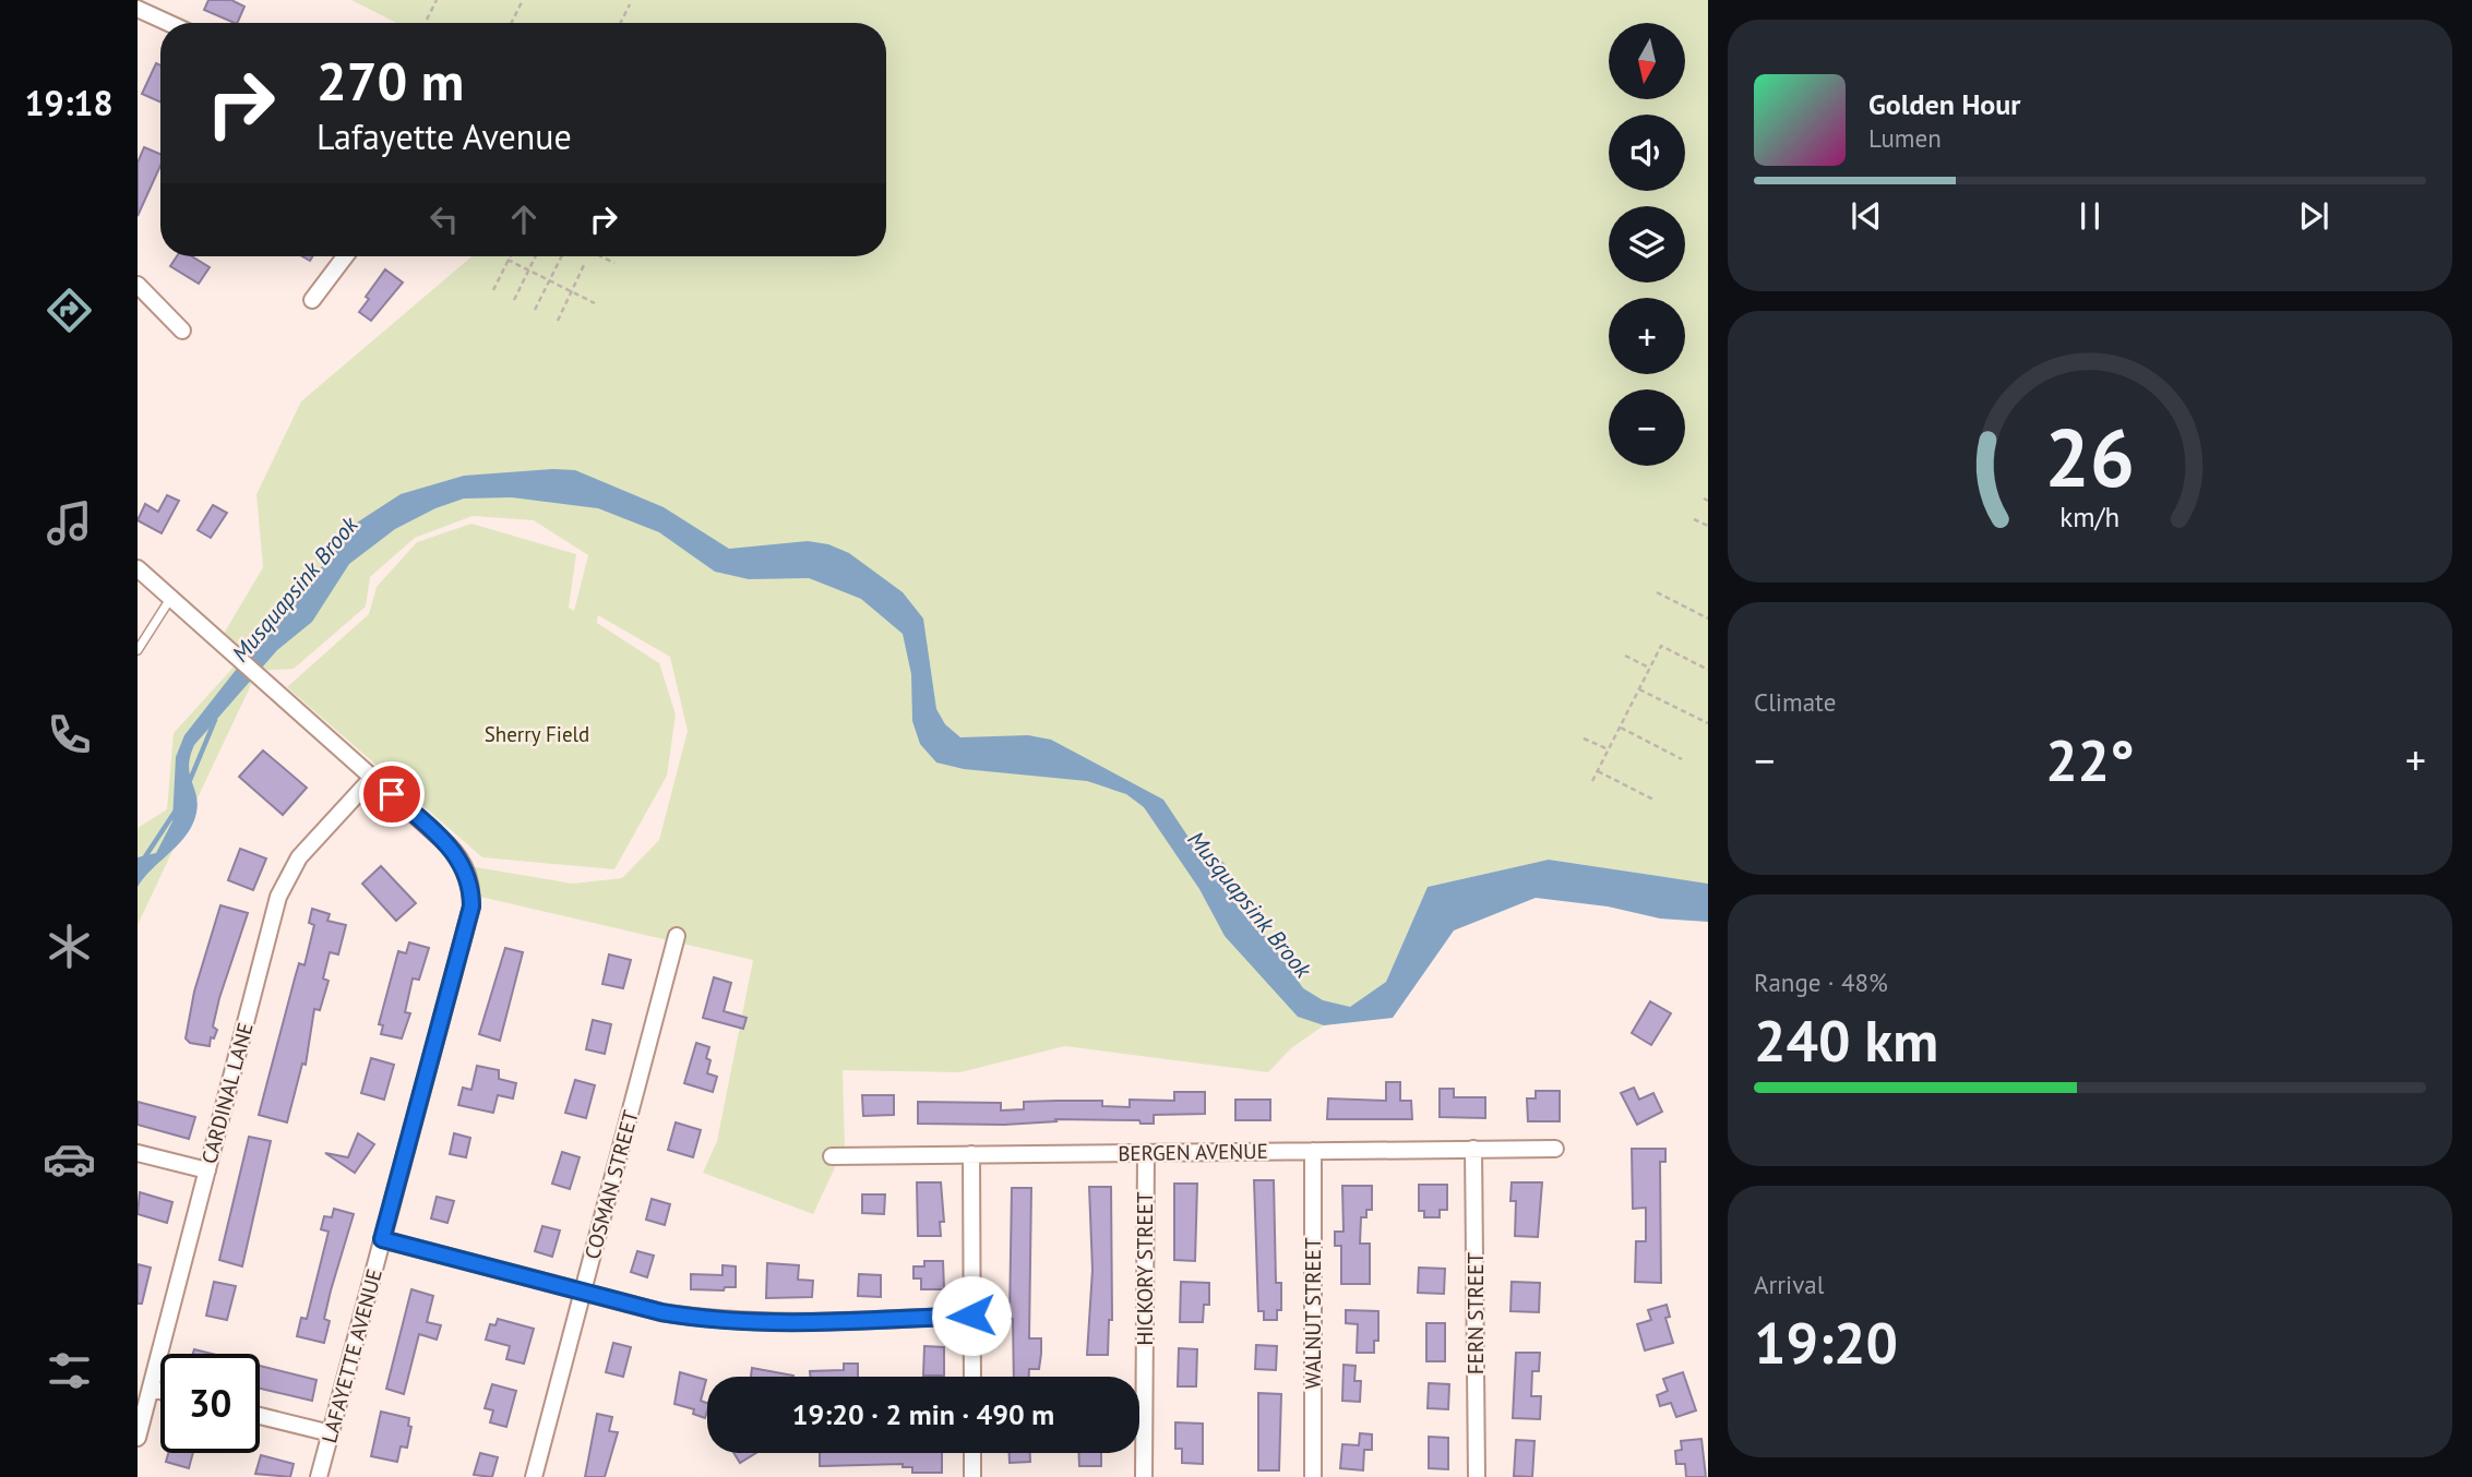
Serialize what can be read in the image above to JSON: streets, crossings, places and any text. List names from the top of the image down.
{
  "streets": {
    "street": [
      "CARDINAL LANE",
      "BERGEN AVENUE",
      "COSMAN STREET",
      "HICKORY STREET",
      "WALNUT STREET",
      "FERN STREET",
      "LAFAYETTE AVENUE"
    ]
  },
  "crossings": [
    ["CARDINAL LANE", "LAFAYETTE AVENUE"],
    ["BERGEN AVENUE", "HICKORY STREET"],
    ["BERGEN AVENUE", "WALNUT STREET"],
    ["BERGEN AVENUE", "FERN STREET"]
  ],
  "water": ["Musquapsink Brook"],
  "parks": ["Sherry Field"],
  "north": "bottom",
  "page": {
    "tabs": "19:18",
    "map_buttons": ["+", "−"],
    "turn": ["270 m", "Lafayette Avenue"],
    "song": ["Golden Hour", "Lumen"],
    "tile": [
      "Climate",
      ["Range · 48%", "240 km"],
      ["Arrival", "19:20"]
    ],
    "heat": ["−", "22°", "+"],
    "limit": "30",
    "trip": "19:20 · 2 min · 490 m",
    "gauge": ["26", "km/h"]
  }
}
